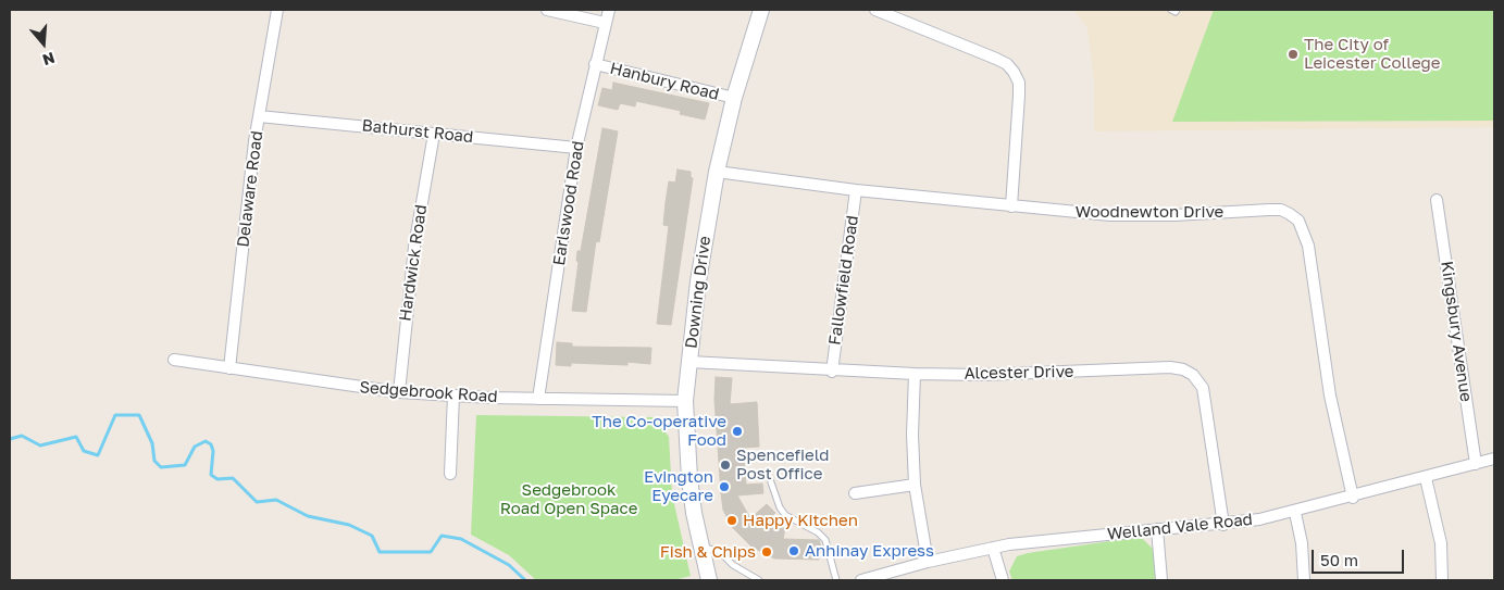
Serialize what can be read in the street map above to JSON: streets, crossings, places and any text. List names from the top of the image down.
{
  "streets": {
    "street": [
      "Hanbury Road",
      "Bathurst Road",
      "Delaware Road",
      "Earlswood Road",
      "Woodnewton Drive",
      "Hardwick Road",
      "Fallowfield Road",
      "Downing Drive",
      "Kingsbury Avenue",
      "Alcester Drive",
      "Sedgebrook Road",
      "Welland Vale Road"
    ]
  },
  "crossings": [
    ["Hanbury Road", "Earlswood Road"],
    ["Hanbury Road", "Downing Drive"],
    ["Bathurst Road", "Delaware Road"],
    ["Bathurst Road", "Earlswood Road"],
    ["Bathurst Road", "Hardwick Road"],
    ["Delaware Road", "Sedgebrook Road"],
    ["Earlswood Road", "Sedgebrook Road"],
    ["Woodnewton Drive", "Fallowfield Road"],
    ["Woodnewton Drive", "Downing Drive"],
    ["Woodnewton Drive", "Welland Vale Road"],
    ["Hardwick Road", "Sedgebrook Road"],
    ["Fallowfield Road", "Alcester Drive"],
    ["Downing Drive", "Alcester Drive"],
    ["Downing Drive", "Sedgebrook Road"],
    ["Kingsbury Avenue", "Welland Vale Road"],
    ["Alcester Drive", "Welland Vale Road"]
  ],
  "parks": ["Sedgebrook Road Open Space"],
  "places": [
    "The City of Leicester College",
    "The Co-operative Food",
    "Spencefield Post Office",
    "Evington Eyecare",
    "Happy Kitchen",
    "Anhinay Express",
    "Fish & Chips"
  ],
  "scale_bar": "50 m",
  "north": "bottom"
}
